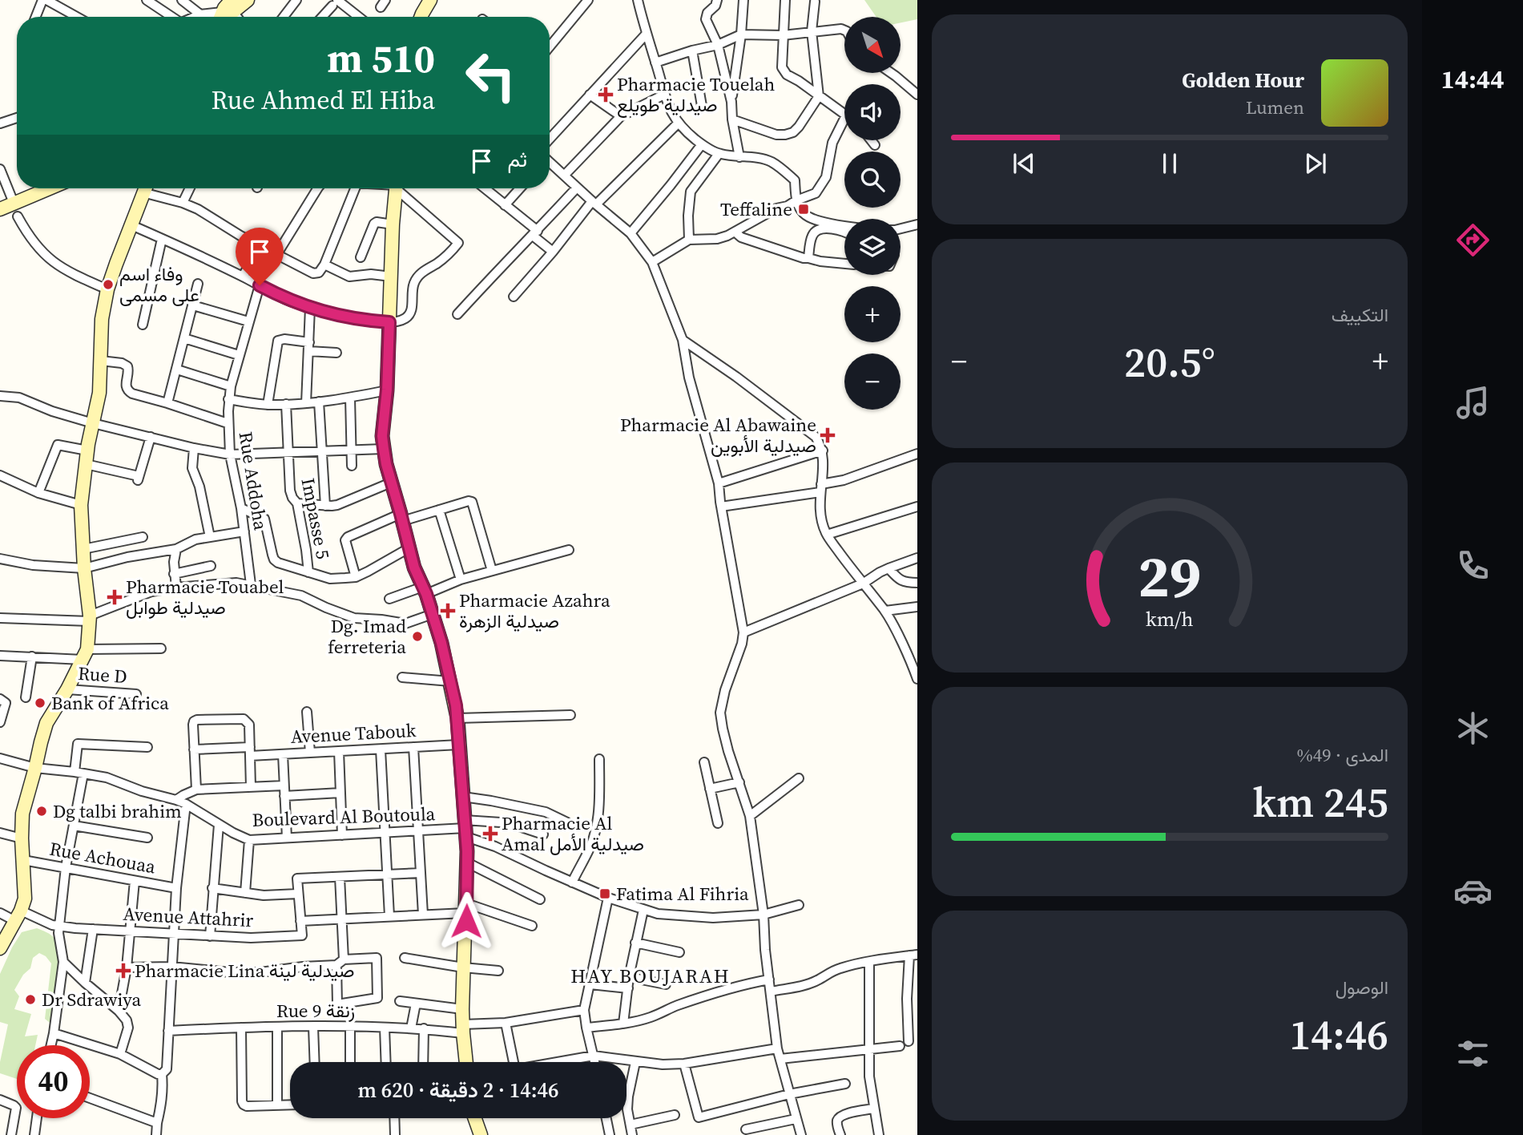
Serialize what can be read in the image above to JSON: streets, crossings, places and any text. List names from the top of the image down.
{
  "streets": {
    "street": [
      "Rue Addoha",
      "Impasse 5",
      "Rue D",
      "Avenue Tabouk",
      "Boulevard Al Boutoula",
      "Rue Achouaa",
      "Avenue Attahrir",
      "Rue 9 زنقة"
    ]
  },
  "districts": ["HAY BOUJARAH"],
  "places": {
    "health": [
      "Pharmacie Touelah صيدلية طويلع",
      "Pharmacie Al Abawaine صيدلية الأبوين",
      "Pharmacie Touabel صيدلية طوابل",
      "Pharmacie Azahra صيدلية الزهرة",
      "Pharmacie Al Amal صيدلية الأمل",
      "Pharmacie Lina صيدلية لينة"
    ],
    "transit": ["Teffaline", "Fatima Al Fihria"],
    "other": [
      "وفاء اسم على مسمى",
      "Dg. Imad ferreteria",
      "Bank of Africa",
      "Dg talbi brahim",
      "Dr Sdrawiya"
    ]
  },
  "north": "bottom right",
  "page": {
    "tabs": "14:44",
    "map_buttons": ["+", "−"],
    "turn": ["510 m", "Rue Ahmed El Hiba"],
    "song": ["Golden Hour", "Lumen"],
    "then": "ثم",
    "tile": [
      "التكييف",
      ["المدى · 49%", "245 km"],
      ["الوصول", "14:46"]
    ],
    "heat": ["−", "20.5°", "+"],
    "limit": "40",
    "trip": "14:46 · 2 دقيقة · 620 m",
    "gauge": ["29", "km/h"]
  }
}
